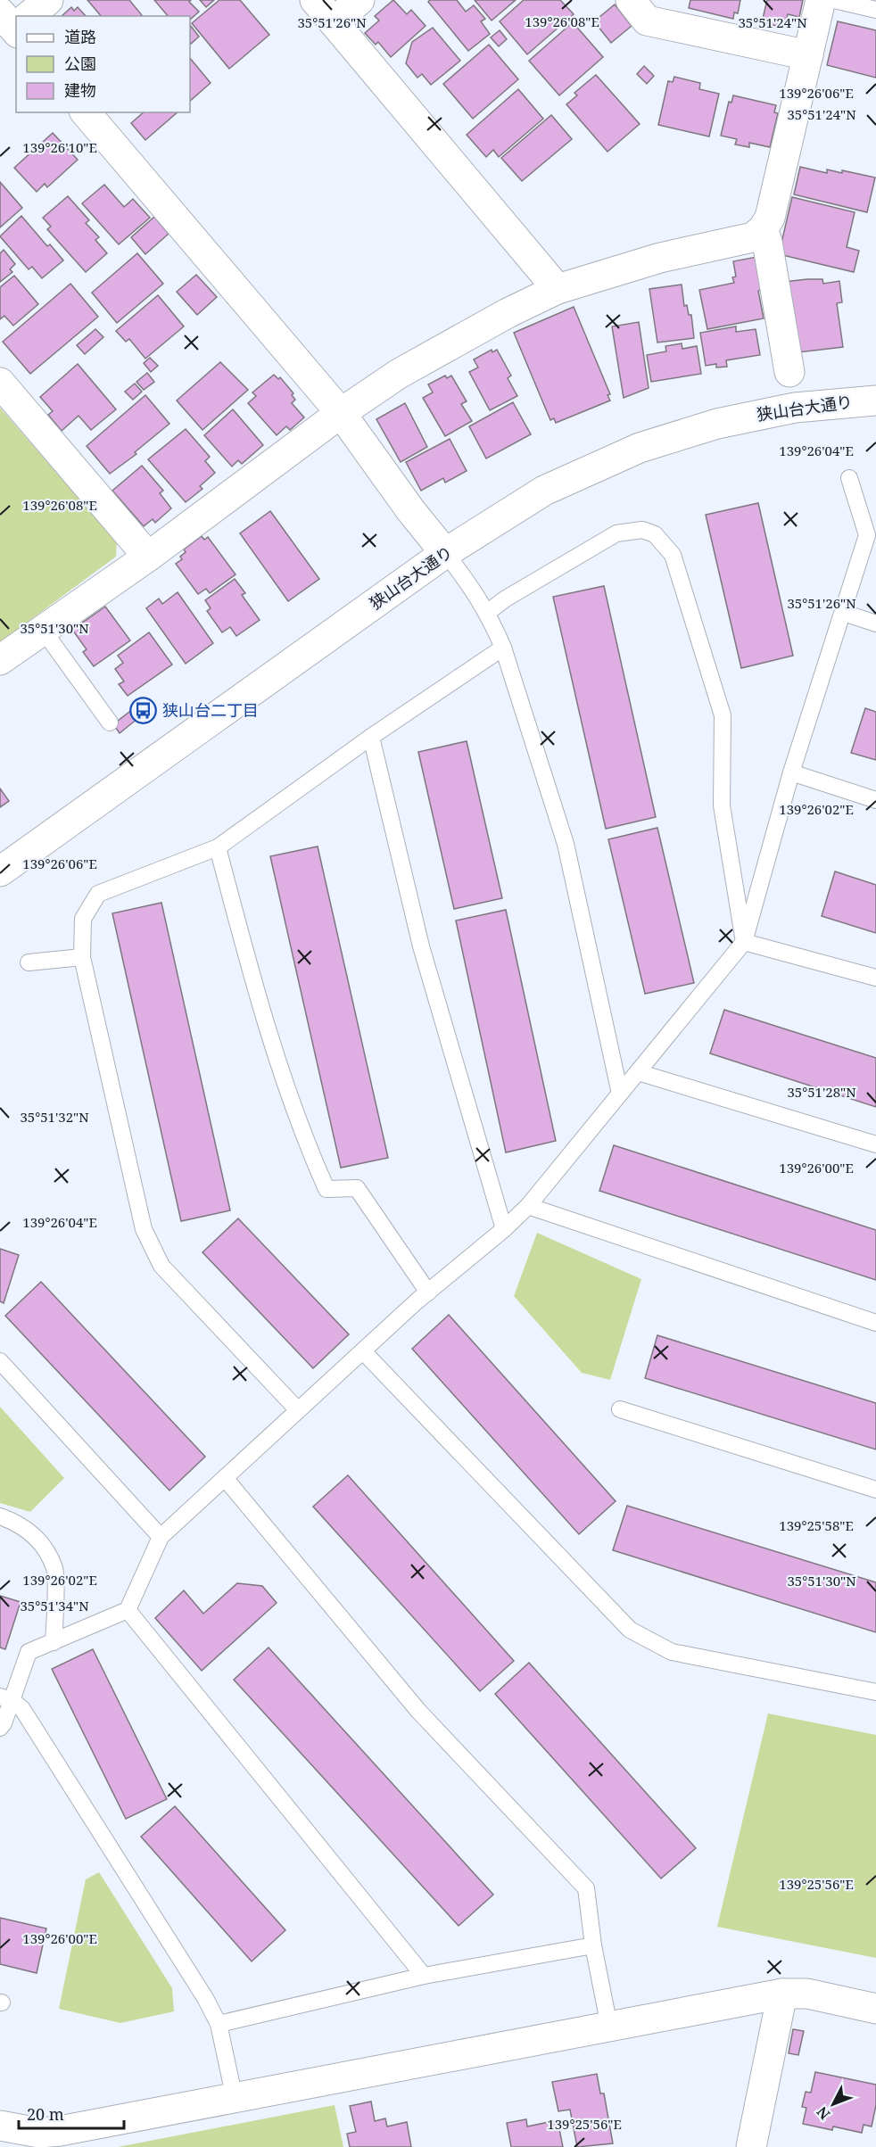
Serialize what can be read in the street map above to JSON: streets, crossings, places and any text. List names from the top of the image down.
{
  "streets": {
    "street": ["狭山台大通り"]
  },
  "places": {
    "bus stop": ["狭山台二丁目"]
  },
  "legend": ["道路", "公園", "建物"],
  "scale_bar": "20 m",
  "north": "bottom left",
  "coordinates": [
    "139°26'08\"E",
    "35°51'26\"N",
    "35°51'24\"N",
    "139°26'06\"E",
    "139°26'10\"E",
    "139°26'04\"E",
    "35°51'30\"N",
    "139°26'02\"E",
    "35°51'28\"N",
    "35°51'32\"N",
    "139°26'00\"E",
    "139°25'58\"E",
    "35°51'34\"N",
    "139°25'56\"E"
  ]
}
